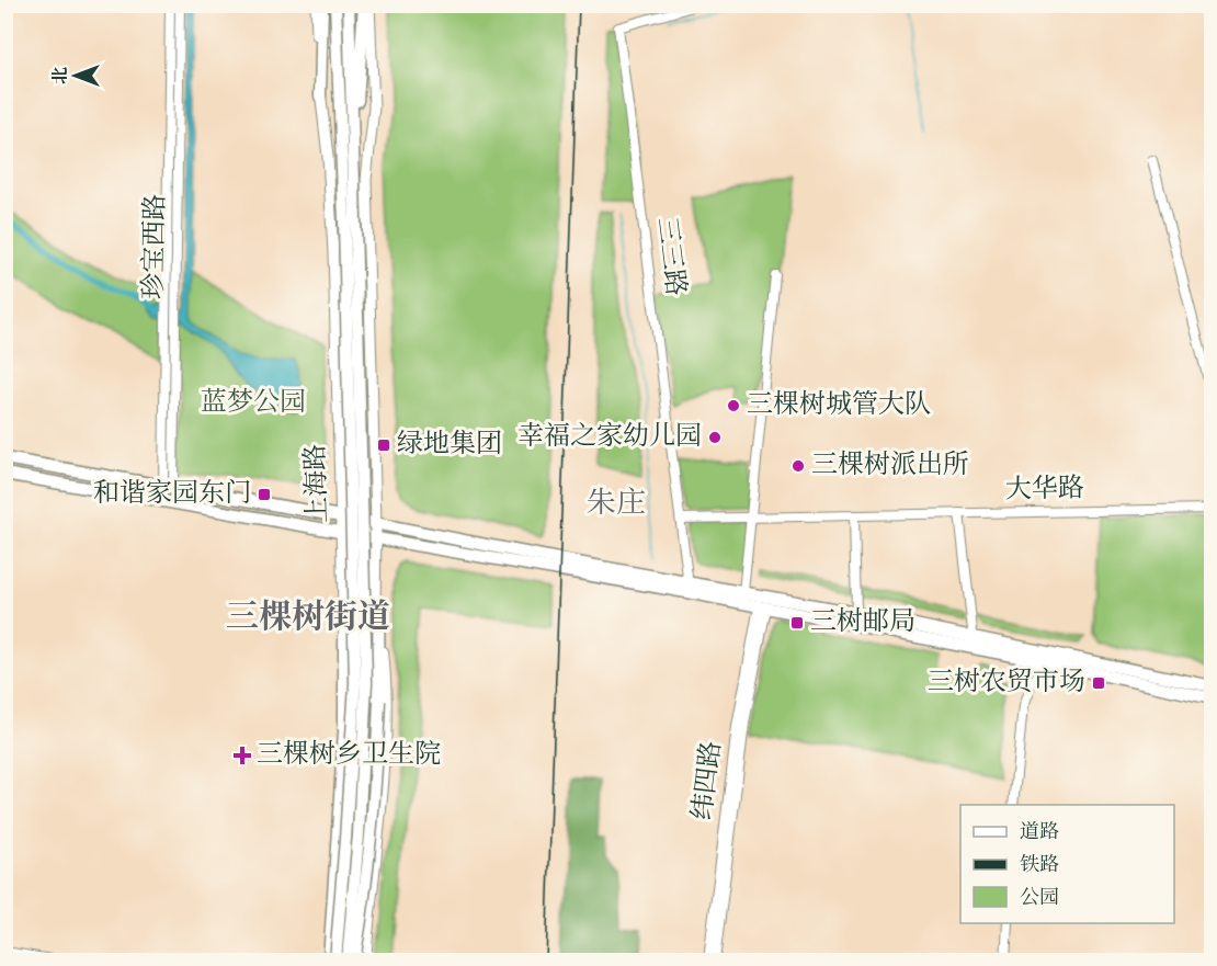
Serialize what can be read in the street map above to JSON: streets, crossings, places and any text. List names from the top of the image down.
{
  "streets": {
    "highway": ["上海路"],
    "street": [
      "珍宝西路",
      "三三路",
      "大华路",
      "纬四路"
    ]
  },
  "crossings": [
    ["三三路", "大华路"]
  ],
  "districts": ["朱庄", "三棵树街道"],
  "parks": ["蓝梦公园"],
  "places": {
    "other": ["三棵树城管大队", "幸福之家幼儿园", "三棵树派出所"],
    "transit": [
      "绿地集团",
      "和谐家园东门",
      "三树邮局",
      "三树农贸市场"
    ],
    "health": ["三棵树乡卫生院"]
  },
  "legend": ["道路", "铁路", "公园"],
  "north": "left"
}
